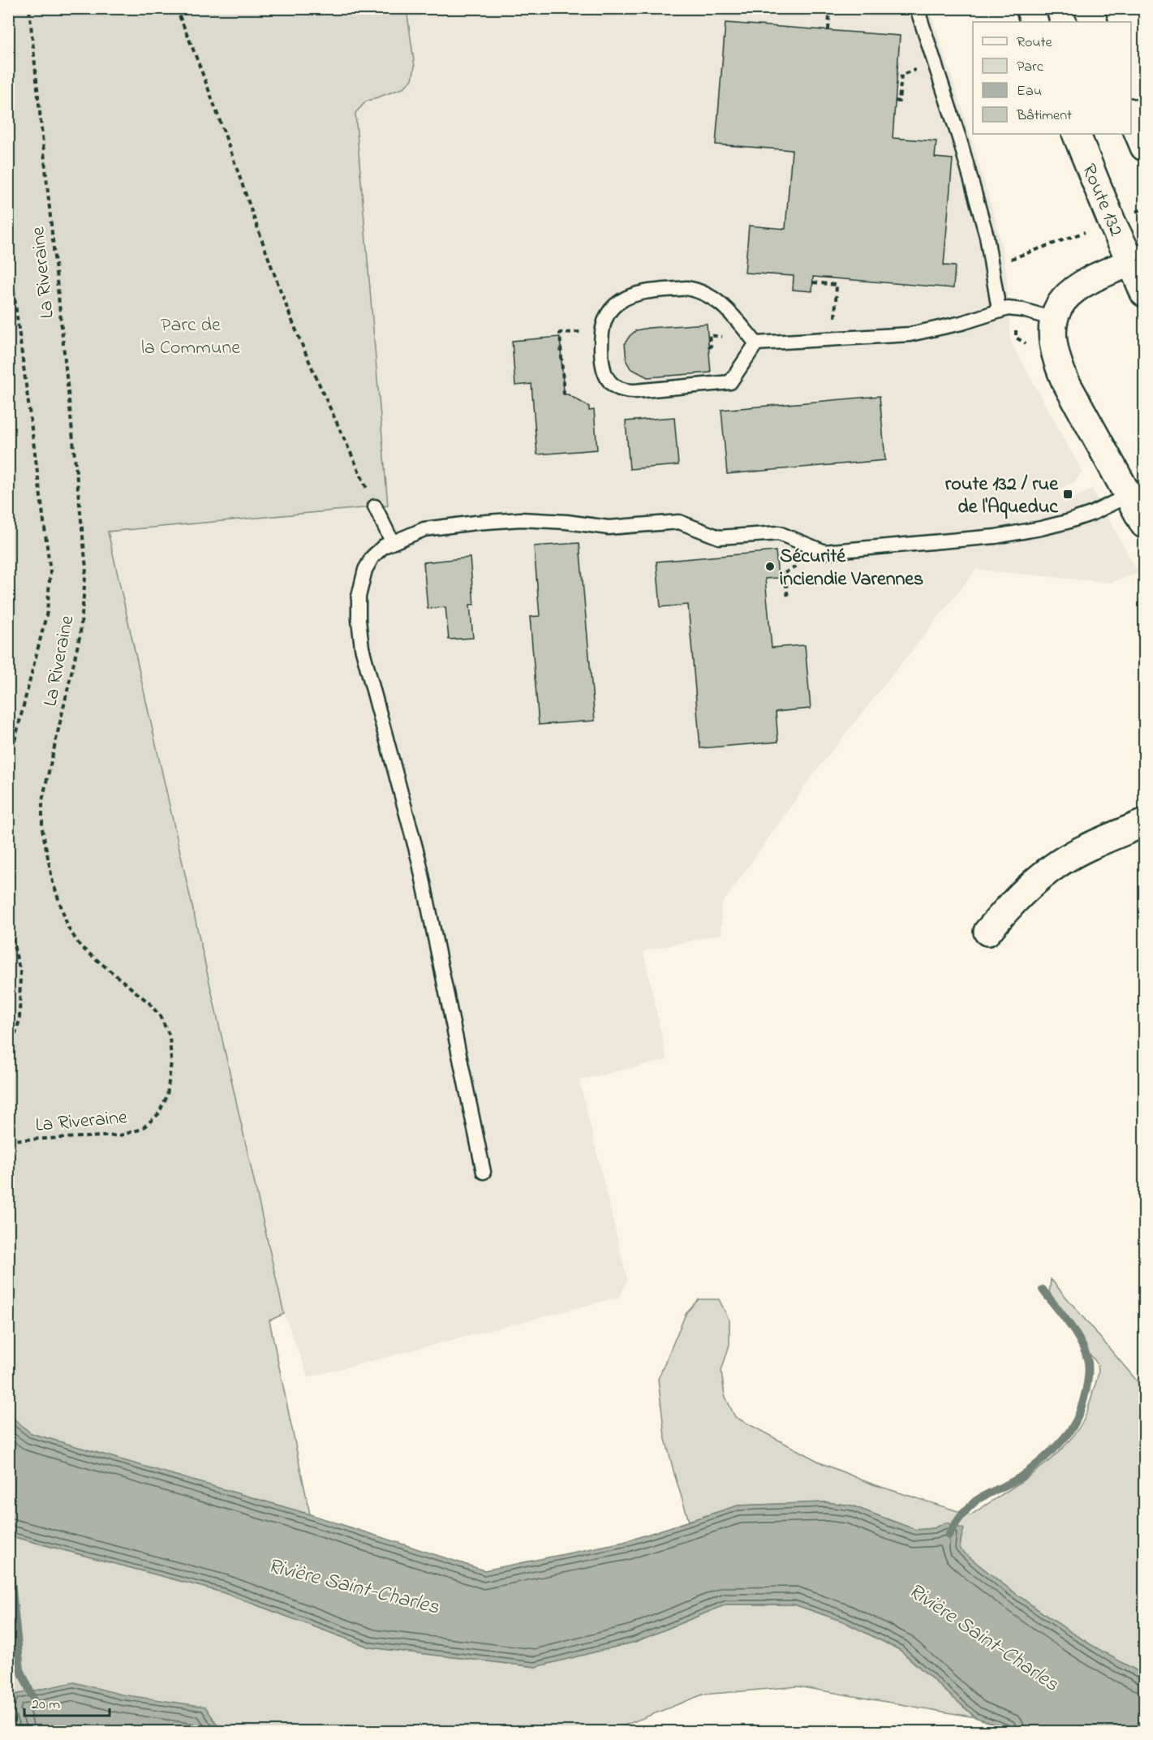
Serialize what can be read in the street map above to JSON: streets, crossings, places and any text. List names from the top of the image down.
{
  "streets": {
    "main road": ["Route 132"],
    "path": ["La Riveraine"]
  },
  "water": ["Rivière Saint-Charles"],
  "parks": ["Parc de la Commune"],
  "places": {
    "transit": ["route 132 / rue de l'Aqueduc"],
    "other": ["Sécurité inciendie Varennes"]
  },
  "legend": [
    "Route",
    "Parc",
    "Eau",
    "Bâtiment"
  ],
  "scale_bar": "20 m"
}
